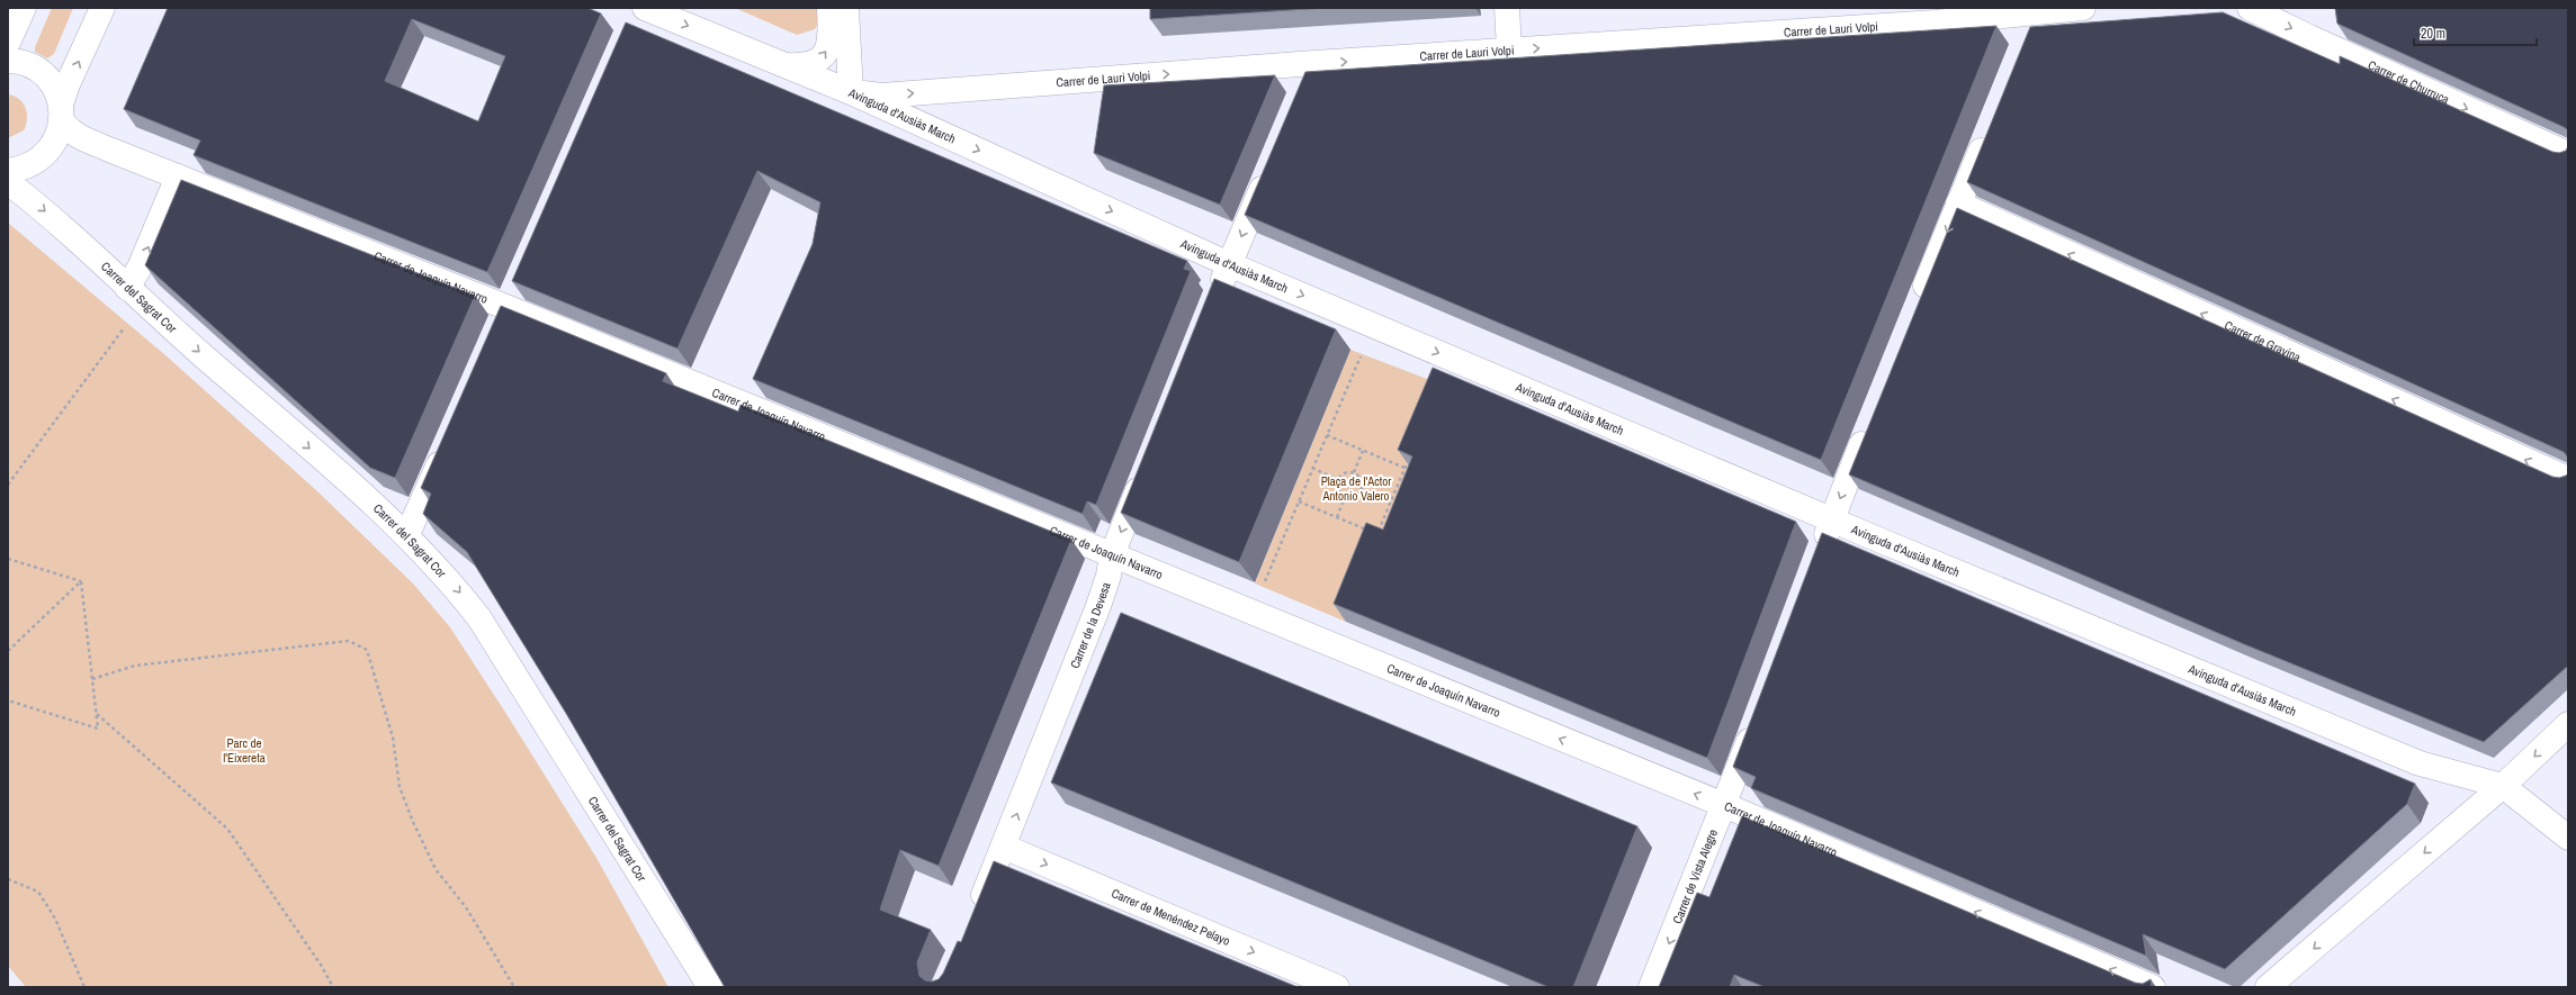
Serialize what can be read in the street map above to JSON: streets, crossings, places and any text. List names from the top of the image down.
{
  "streets": {
    "street": [
      "Carrer de Lauri Volpi",
      "Carrer de Churruca",
      "Avinguda d'Ausiàs March",
      "Carrer de Joaquín Navarro",
      "Carrer del Sagrat Cor",
      "Carrer de Gravina",
      "Carrer de la Devesa",
      "Carrer de Vista Alegre",
      "Carrer de Menéndez Pelayo"
    ]
  },
  "crossings": [
    ["Carrer de Lauri Volpi", "Avinguda d'Ausiàs March"],
    ["Carrer de Joaquín Navarro", "Carrer de la Devesa"],
    ["Carrer de Joaquín Navarro", "Carrer de Vista Alegre"],
    ["Carrer de la Devesa", "Carrer de Menéndez Pelayo"]
  ],
  "one_way": [
    "Carrer de Lauri Volpi",
    "Carrer de Churruca",
    "Avinguda d'Ausiàs March",
    "Carrer de Joaquín Navarro",
    "Carrer del Sagrat Cor",
    "Carrer de Gravina",
    "Carrer de Vista Alegre",
    "Carrer de Menéndez Pelayo"
  ],
  "parks": ["Plaça de l'Actor Antonio Valero", "Parc de l'Eixereta"],
  "scale_bar": "20 m"
}
